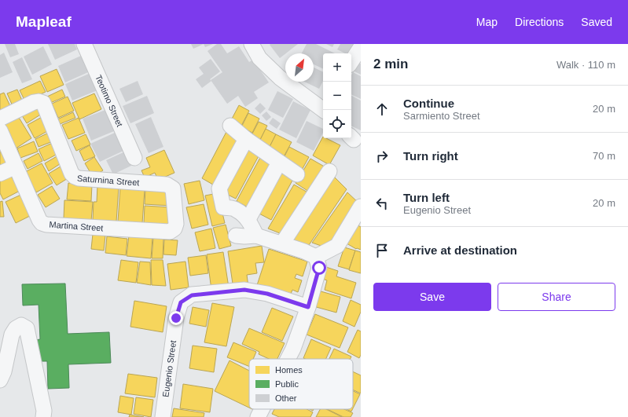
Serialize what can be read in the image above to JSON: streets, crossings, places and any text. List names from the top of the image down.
{
  "streets": {
    "street": [
      "Teotimo Street",
      "Saturnina Street",
      "Martina Street",
      "Eugenio Street"
    ]
  },
  "crossings": [
    ["Saturnina Street", "Martina Street"]
  ],
  "legend": ["Homes", "Public", "Other"],
  "north": "top right",
  "page": {
    "header": "Mapleaf",
    "nav": ["Map", "Directions", "Saved"],
    "heading": ["2 min", "Walk · 110 m"],
    "map_buttons": ["+", "−"],
    "list": [
      ["Continue", "Sarmiento Street", "20 m"],
      ["Turn right", "70 m"],
      ["Turn left", "Eugenio Street", "20 m"],
      "Arrive at destination"
    ],
    "buttons": ["Save", "Share"]
  }
}
